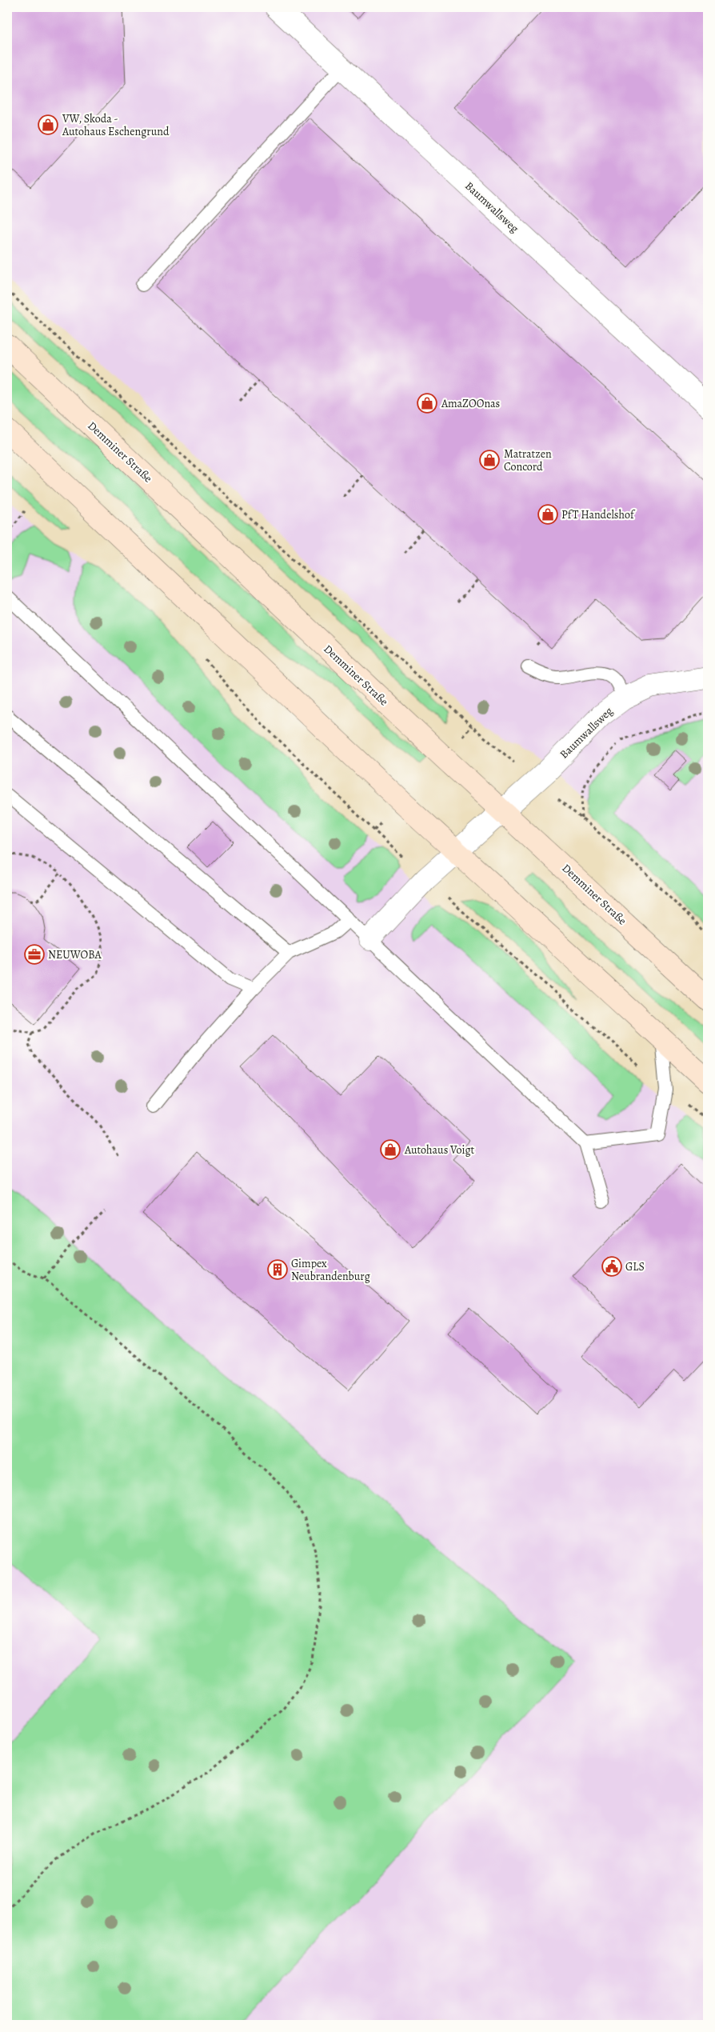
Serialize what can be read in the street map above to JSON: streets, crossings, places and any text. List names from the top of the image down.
{
  "streets": {
    "main road": ["Demminer Straße"],
    "street": ["Baumwallsweg"]
  },
  "crossings": [
    ["Baumwallsweg", "Demminer Straße"]
  ],
  "places": {
    "shop": [
      "VW, Skoda - Autohaus Eschengrund",
      "AmaZOOnas",
      "Matratzen Concord",
      "PfT Handelshof",
      "Autohaus Voigt"
    ],
    "office": ["NEUWOBA"],
    "public building": ["GLS"],
    "building": ["Gimpex Neubrandenburg"]
  }
}
